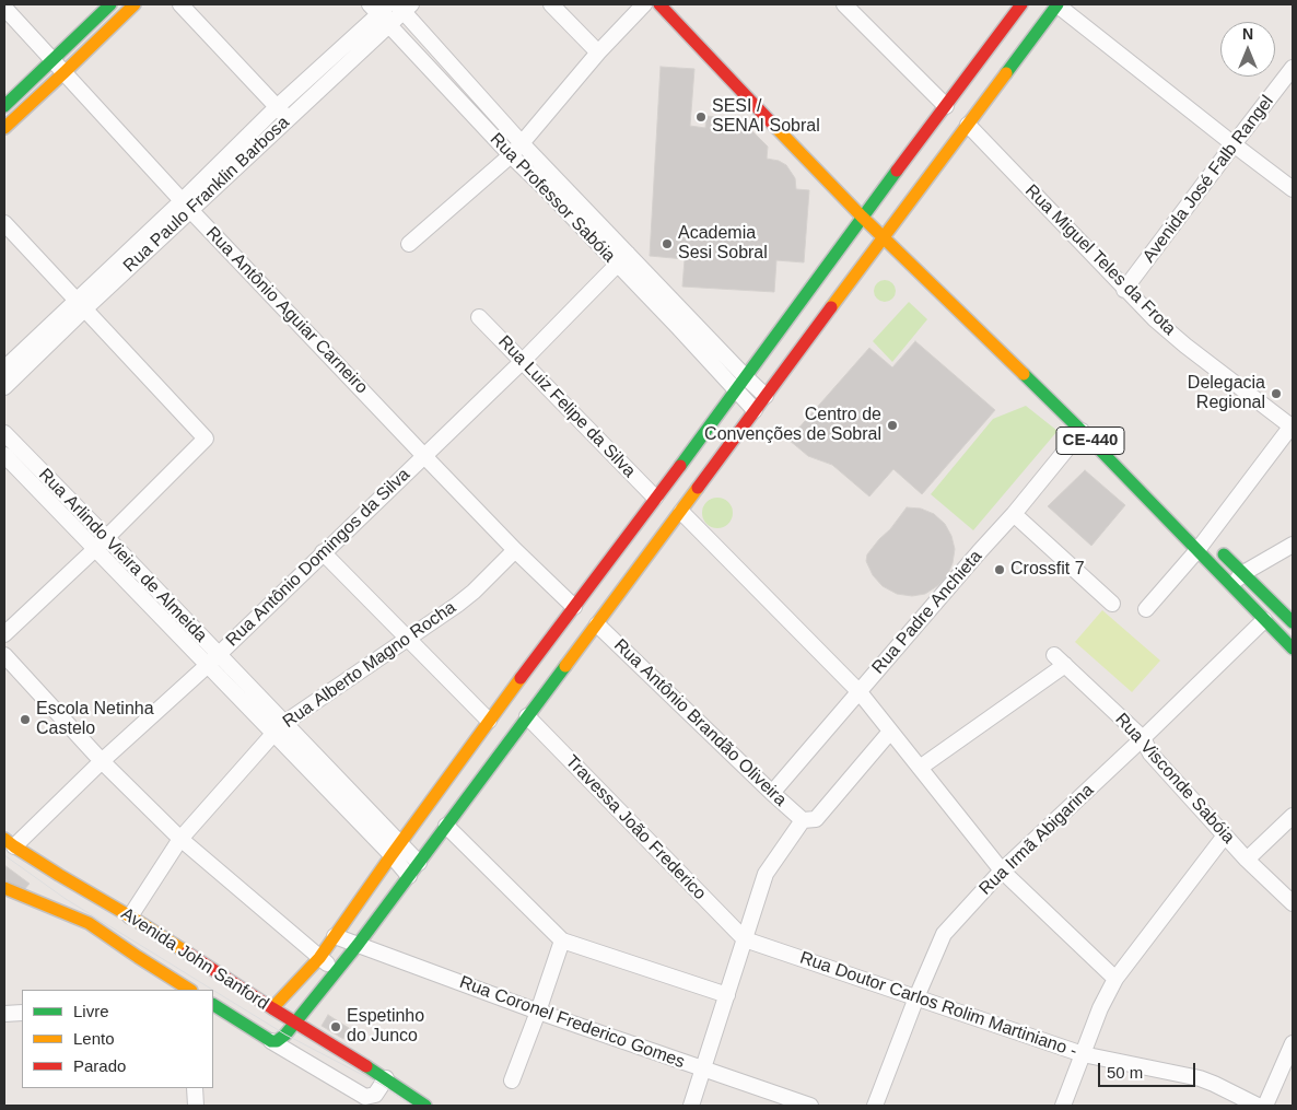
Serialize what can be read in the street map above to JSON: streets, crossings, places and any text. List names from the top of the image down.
{
  "streets": {
    "main road": ["CE-440", "Avenida John Sanford"],
    "street": [
      "Avenida José Falb Rangel",
      "Rua Paulo Franklin Barbosa",
      "Rua Professor Sabóia",
      "Rua Miguel Teles da Frota",
      "Rua Antônio Aguiar Carneiro",
      "Rua Luiz Felipe da Silva",
      "Rua Arlindo Vieira de Almeida",
      "Rua Antônio Domingos da Silva",
      "Rua Padre Anchieta",
      "Rua Alberto Magno Rocha",
      "Rua Antônio Brandão Oliveira",
      "Rua Visconde Sabóia",
      "Travessa João Frederico",
      "Rua Irmã Abigarina",
      "Rua Doutor Carlos Rolim Martiniano -",
      "Rua Coronel Frederico Gomes"
    ]
  },
  "crossings": [
    ["Avenida José Falb Rangel", "Rua Miguel Teles da Frota"],
    ["Rua Paulo Franklin Barbosa", "Rua Professor Sabóia"],
    ["Rua Paulo Franklin Barbosa", "Rua Antônio Aguiar Carneiro"],
    ["Rua Professor Sabóia", "Rua Antônio Domingos da Silva"],
    ["Rua Antônio Aguiar Carneiro", "Rua Antônio Domingos da Silva"],
    ["Rua Antônio Aguiar Carneiro", "Rua Alberto Magno Rocha"],
    ["Rua Luiz Felipe da Silva", "Rua Antônio Domingos da Silva"],
    ["CE-440", "Rua Padre Anchieta"],
    ["CE-440", "Rua Irmã Abigarina"],
    ["Rua Arlindo Vieira de Almeida", "Rua Antônio Domingos da Silva"],
    ["Rua Arlindo Vieira de Almeida", "Rua Alberto Magno Rocha"],
    ["Rua Antônio Domingos da Silva", "Avenida John Sanford"],
    ["Rua Padre Anchieta", "Rua Antônio Brandão Oliveira"],
    ["Rua Alberto Magno Rocha", "Avenida John Sanford"],
    ["Rua Visconde Sabóia", "Rua Irmã Abigarina"],
    ["Travessa João Frederico", "Rua Doutor Carlos Rolim Martiniano -"],
    ["Rua Irmã Abigarina", "Rua Doutor Carlos Rolim Martiniano -"]
  ],
  "places": [
    "SESI / SENAI Sobral",
    "Academia Sesi Sobral",
    "Delegacia Regional",
    "Centro de Convenções de Sobral",
    "Crossfit 7",
    "Escola Netinha Castelo",
    "Espetinho do Junco"
  ],
  "legend": ["Livre", "Lento", "Parado"],
  "scale_bar": "50 m",
  "north": "top"
}
